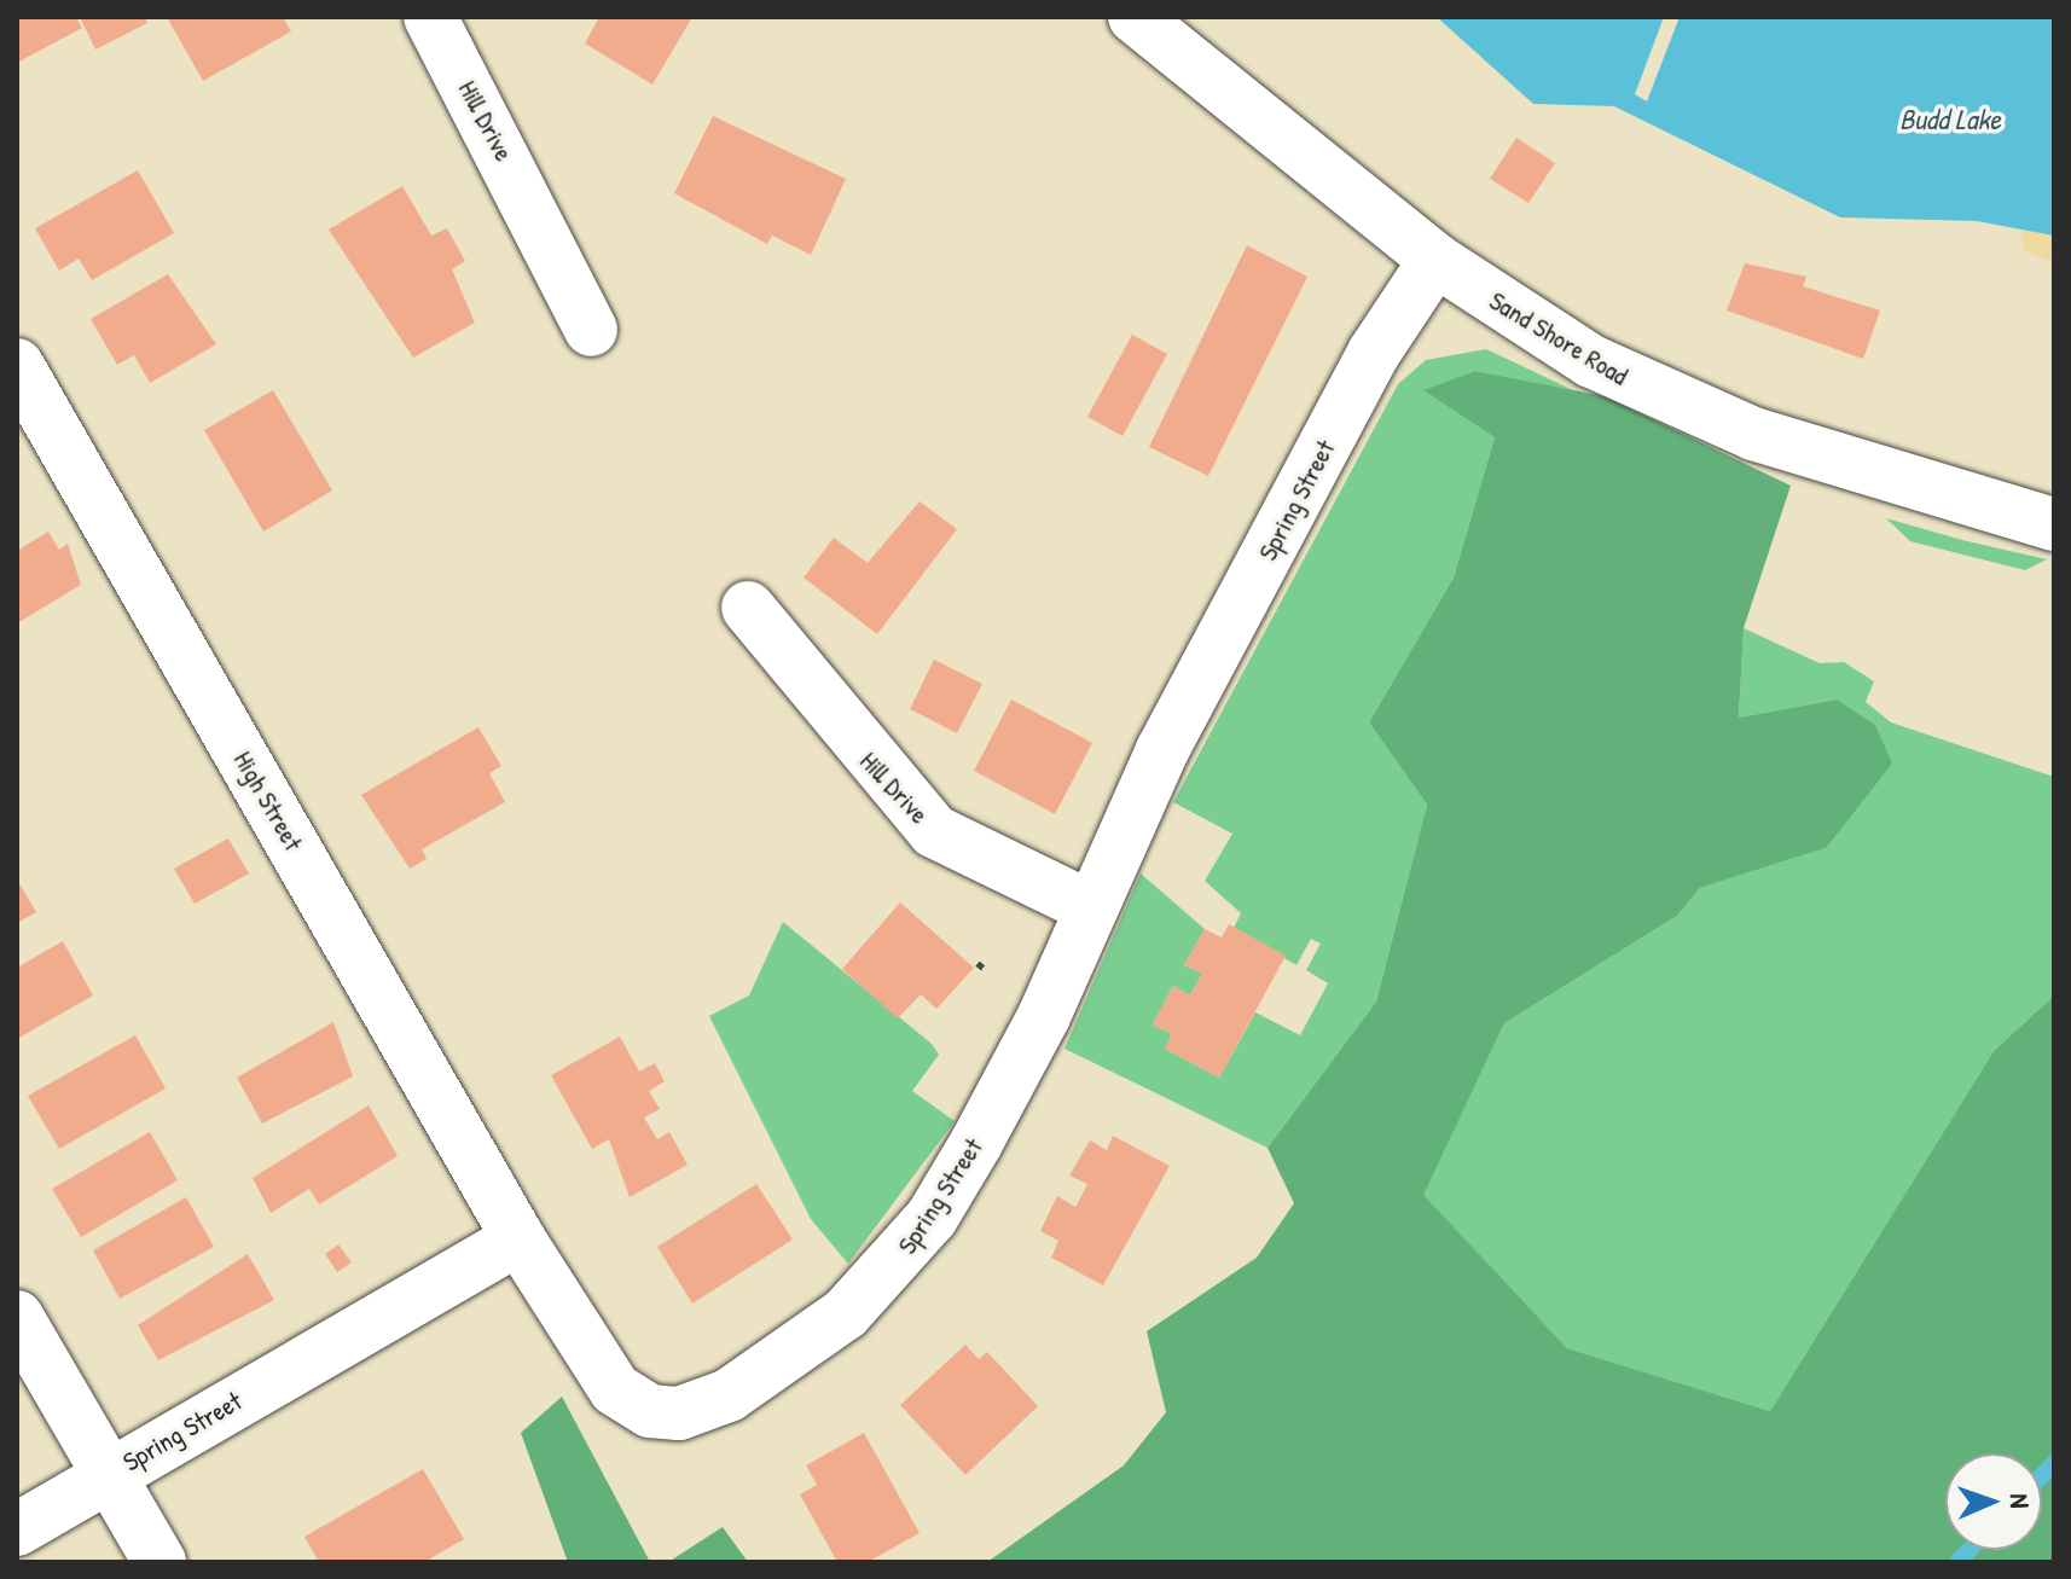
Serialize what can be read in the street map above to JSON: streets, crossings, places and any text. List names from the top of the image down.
{
  "streets": {
    "street": [
      "Hill Drive",
      "Sand Shore Road",
      "Spring Street",
      "High Street"
    ]
  },
  "crossings": [
    ["Hill Drive", "Spring Street"],
    ["Sand Shore Road", "Spring Street"],
    ["Spring Street", "High Street"]
  ],
  "water": ["Budd Lake"],
  "north": "right"
}
